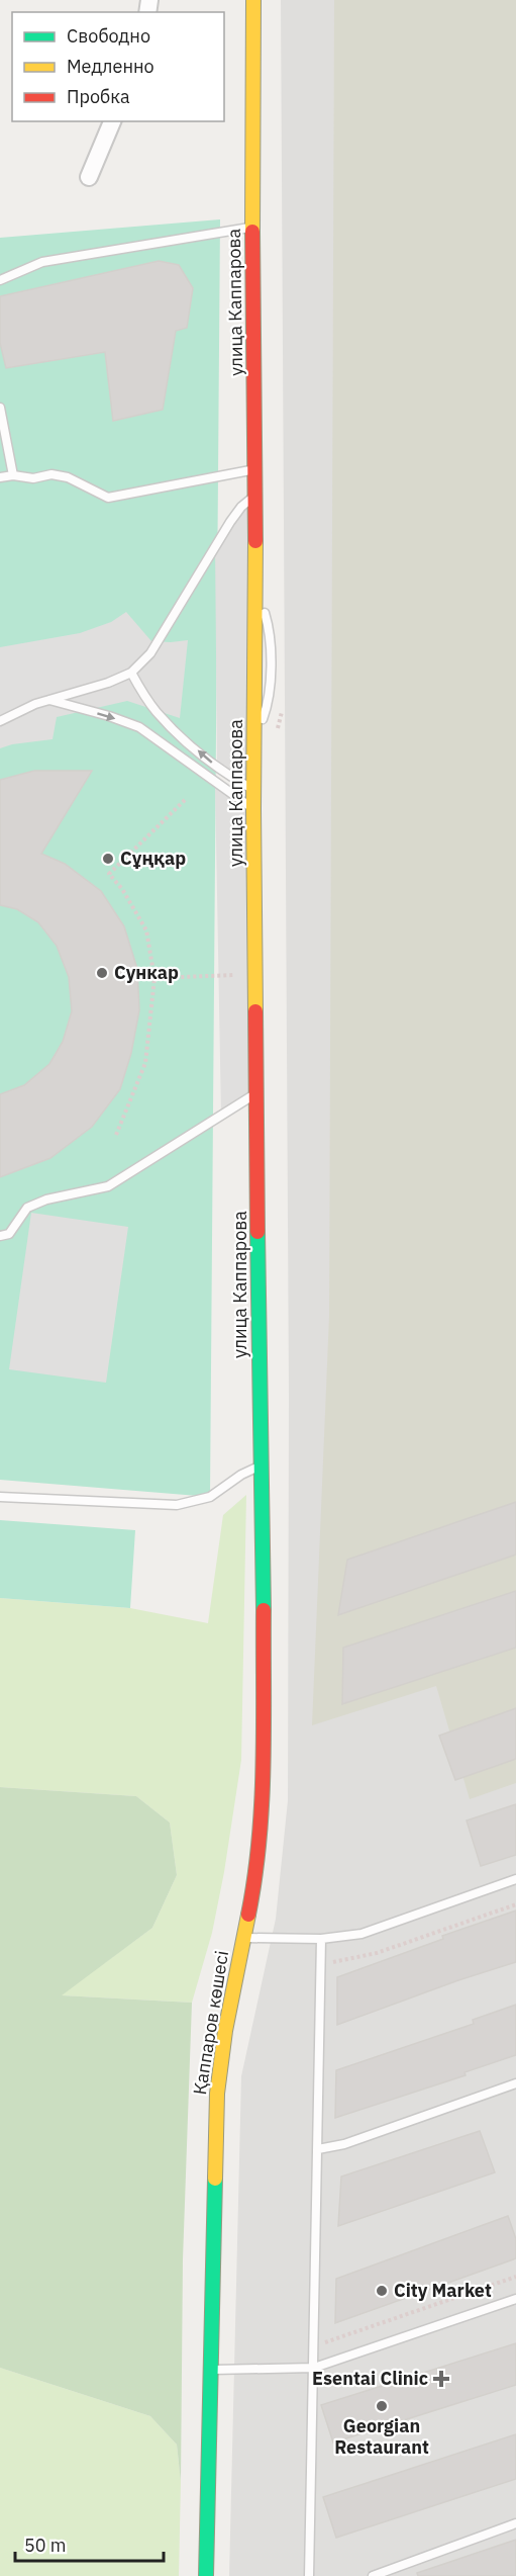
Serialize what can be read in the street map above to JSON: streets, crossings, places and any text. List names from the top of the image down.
{
  "streets": {
    "street": ["улица Каппарова", "Қаппаров көшесі"]
  },
  "crossings": [
    ["улица Каппарова", "Қаппаров көшесі"]
  ],
  "places": {
    "other": [
      "Сұңқар",
      "Сункар",
      "City Market",
      "Georgian Restaurant"
    ],
    "health": ["Esentai Clinic"]
  },
  "legend": ["Свободно", "Медленно", "Пробка"],
  "scale_bar": "50 m"
}
